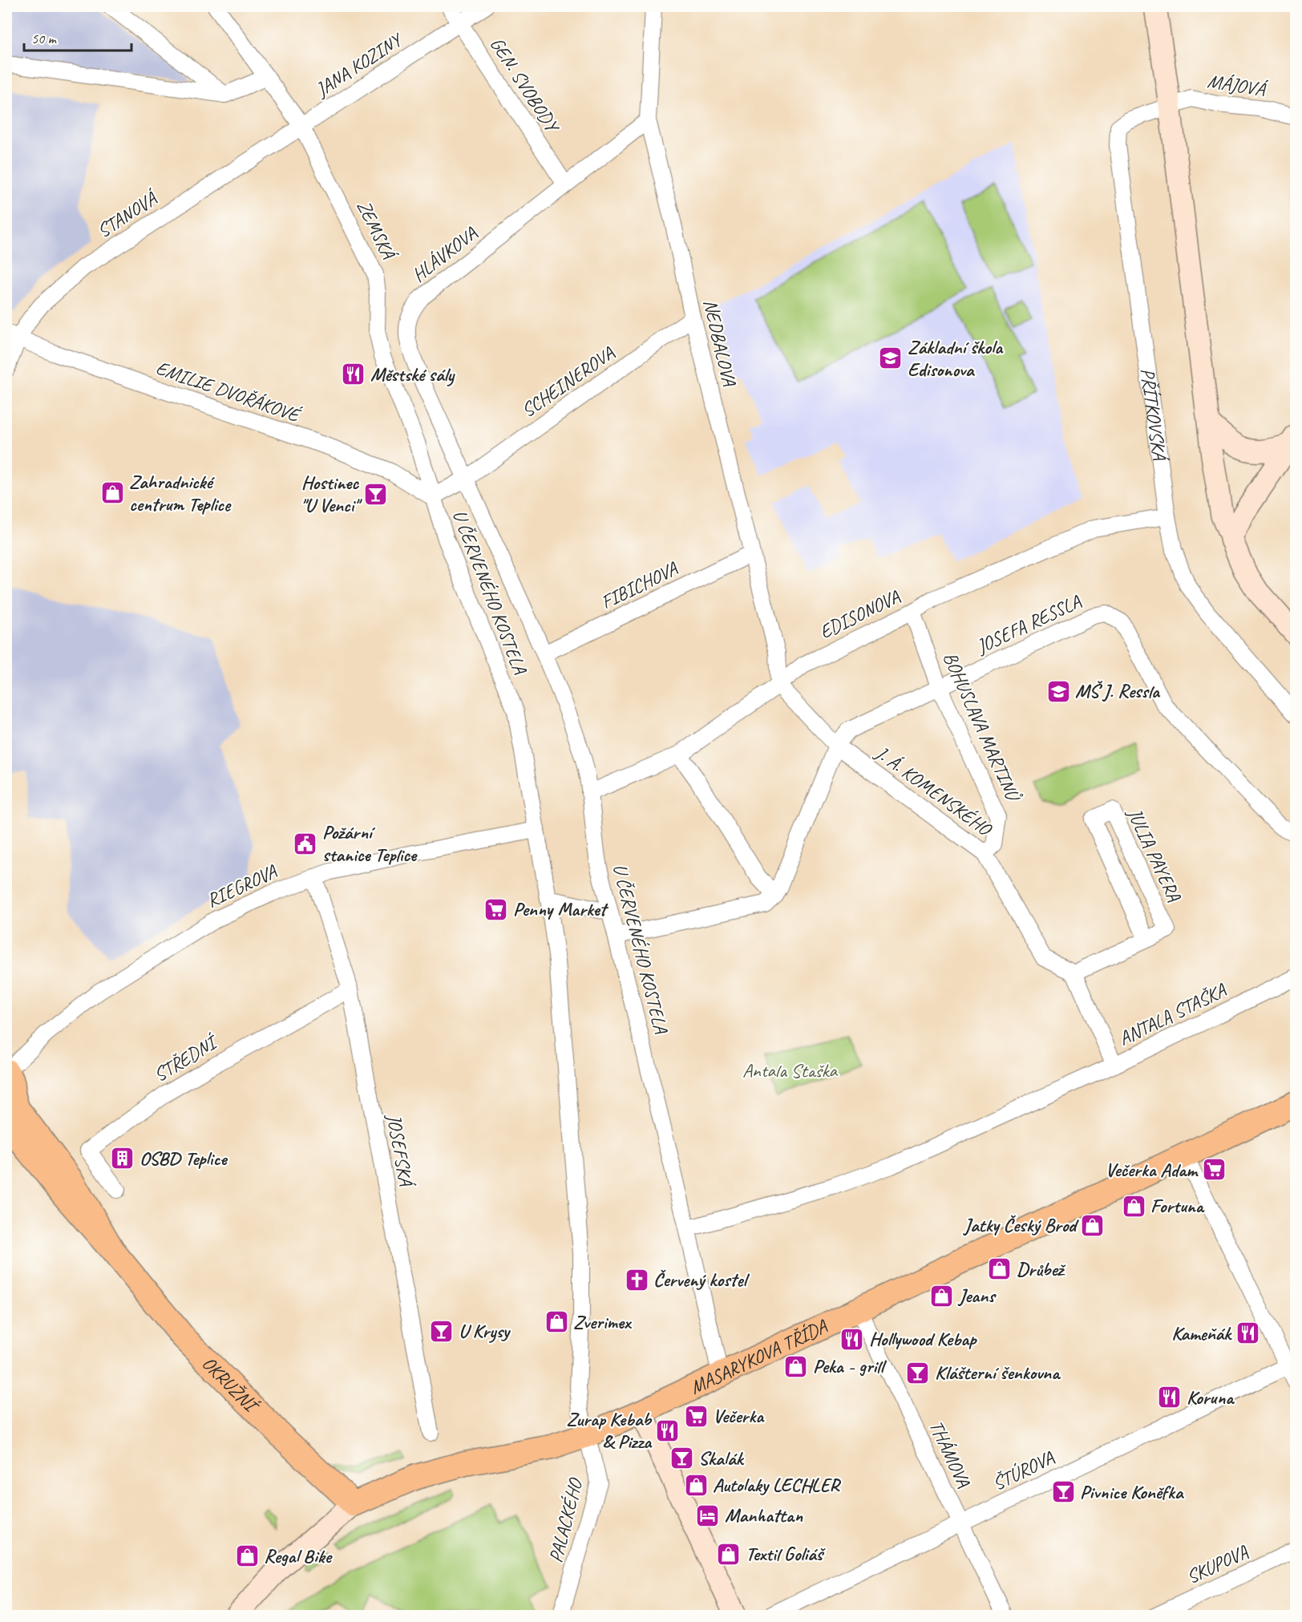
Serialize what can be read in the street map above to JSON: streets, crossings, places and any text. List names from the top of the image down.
{
  "streets": {
    "main road": ["MASARYKOVA TŘÍDA", "OKRUŽNÍ"],
    "street": [
      "JANA KOZINY",
      "GEN. SVOBODY",
      "MÁJOVÁ",
      "STANOVÁ",
      "ZEMSKÁ",
      "HLÁVKOVA",
      "NEDBALOVA",
      "SCHEINEROVA",
      "EMILIE DVOŘÁKOVÉ",
      "PŘÍTKOVSKÁ",
      "FIBICHOVA",
      "U ČERVENÉHO KOSTELA",
      "EDISONOVA",
      "JOSEFA RESSLA",
      "BOHUSLAVA MARTINŮ",
      "J. Á. KOMENSKÉHO",
      "JULIA PAYERA",
      "RIEGROVA",
      "ANTALA STAŠKA",
      "STŘEDNÍ",
      "JOSEFSKÁ",
      "THÁMOVA",
      "ŠTÚROVA",
      "PALACKÉHO",
      "SKUPOVA"
    ]
  },
  "crossings": [
    ["JANA KOZINY", "GEN. SVOBODY"],
    ["JANA KOZINY", "STANOVÁ"],
    ["JANA KOZINY", "ZEMSKÁ"],
    ["GEN. SVOBODY", "HLÁVKOVA"],
    ["MÁJOVÁ", "PŘÍTKOVSKÁ"],
    ["STANOVÁ", "ZEMSKÁ"],
    ["STANOVÁ", "EMILIE DVOŘÁKOVÉ"],
    ["ZEMSKÁ", "EMILIE DVOŘÁKOVÉ"],
    ["ZEMSKÁ", "U ČERVENÉHO KOSTELA"],
    ["HLÁVKOVA", "NEDBALOVA"],
    ["HLÁVKOVA", "SCHEINEROVA"],
    ["HLÁVKOVA", "U ČERVENÉHO KOSTELA"],
    ["NEDBALOVA", "SCHEINEROVA"],
    ["NEDBALOVA", "FIBICHOVA"],
    ["NEDBALOVA", "EDISONOVA"],
    ["NEDBALOVA", "J. Á. KOMENSKÉHO"],
    ["SCHEINEROVA", "U ČERVENÉHO KOSTELA"],
    ["EMILIE DVOŘÁKOVÉ", "U ČERVENÉHO KOSTELA"],
    ["PŘÍTKOVSKÁ", "EDISONOVA"],
    ["FIBICHOVA", "U ČERVENÉHO KOSTELA"],
    ["U ČERVENÉHO KOSTELA", "EDISONOVA"],
    ["U ČERVENÉHO KOSTELA", "RIEGROVA"],
    ["U ČERVENÉHO KOSTELA", "ANTALA STAŠKA"],
    ["U ČERVENÉHO KOSTELA", "MASARYKOVA TŘÍDA"],
    ["U ČERVENÉHO KOSTELA", "PALACKÉHO"],
    ["EDISONOVA", "BOHUSLAVA MARTINŮ"],
    ["EDISONOVA", "J. Á. KOMENSKÉHO"],
    ["JOSEFA RESSLA", "BOHUSLAVA MARTINŮ"],
    ["JOSEFA RESSLA", "J. Á. KOMENSKÉHO"],
    ["BOHUSLAVA MARTINŮ", "J. Á. KOMENSKÉHO"],
    ["J. Á. KOMENSKÉHO", "JULIA PAYERA"],
    ["RIEGROVA", "JOSEFSKÁ"],
    ["RIEGROVA", "OKRUŽNÍ"],
    ["STŘEDNÍ", "JOSEFSKÁ"],
    ["MASARYKOVA TŘÍDA", "OKRUŽNÍ"],
    ["MASARYKOVA TŘÍDA", "THÁMOVA"],
    ["MASARYKOVA TŘÍDA", "PALACKÉHO"],
    ["THÁMOVA", "ŠTÚROVA"]
  ],
  "parks": ["Antala Staška"],
  "places": {
    "school or university": ["Základní škola Edisonova", "MŠ J. Ressla"],
    "restaurant": [
      "Městské sály",
      "Kameňák",
      "Hollywood Kebap",
      "Koruna",
      "Zurap Kebab & Pizza"
    ],
    "shop": [
      "Zahradnické centrum Teplice",
      "Fortuna",
      "Jatky Český Brod",
      "Drůbež",
      "Jeans",
      "Zverimex",
      "Peka - grill",
      "Autolaky LECHLER",
      "Textil Goliáš",
      "Regal Bike"
    ],
    "bar": [
      "Hostinec \"U Venci\"",
      "U Krysy",
      "Klášterní šenkovna",
      "Skalák",
      "Pivnice Koněfka"
    ],
    "public building": ["Požární stanice Teplice"],
    "supermarket": ["Penny Market", "Večerka Adam", "Večerka"],
    "building": ["OSBD Teplice"],
    "church": ["Červený kostel"],
    "hotel": ["Manhattan"]
  },
  "scale_bar": "50 m"
}
